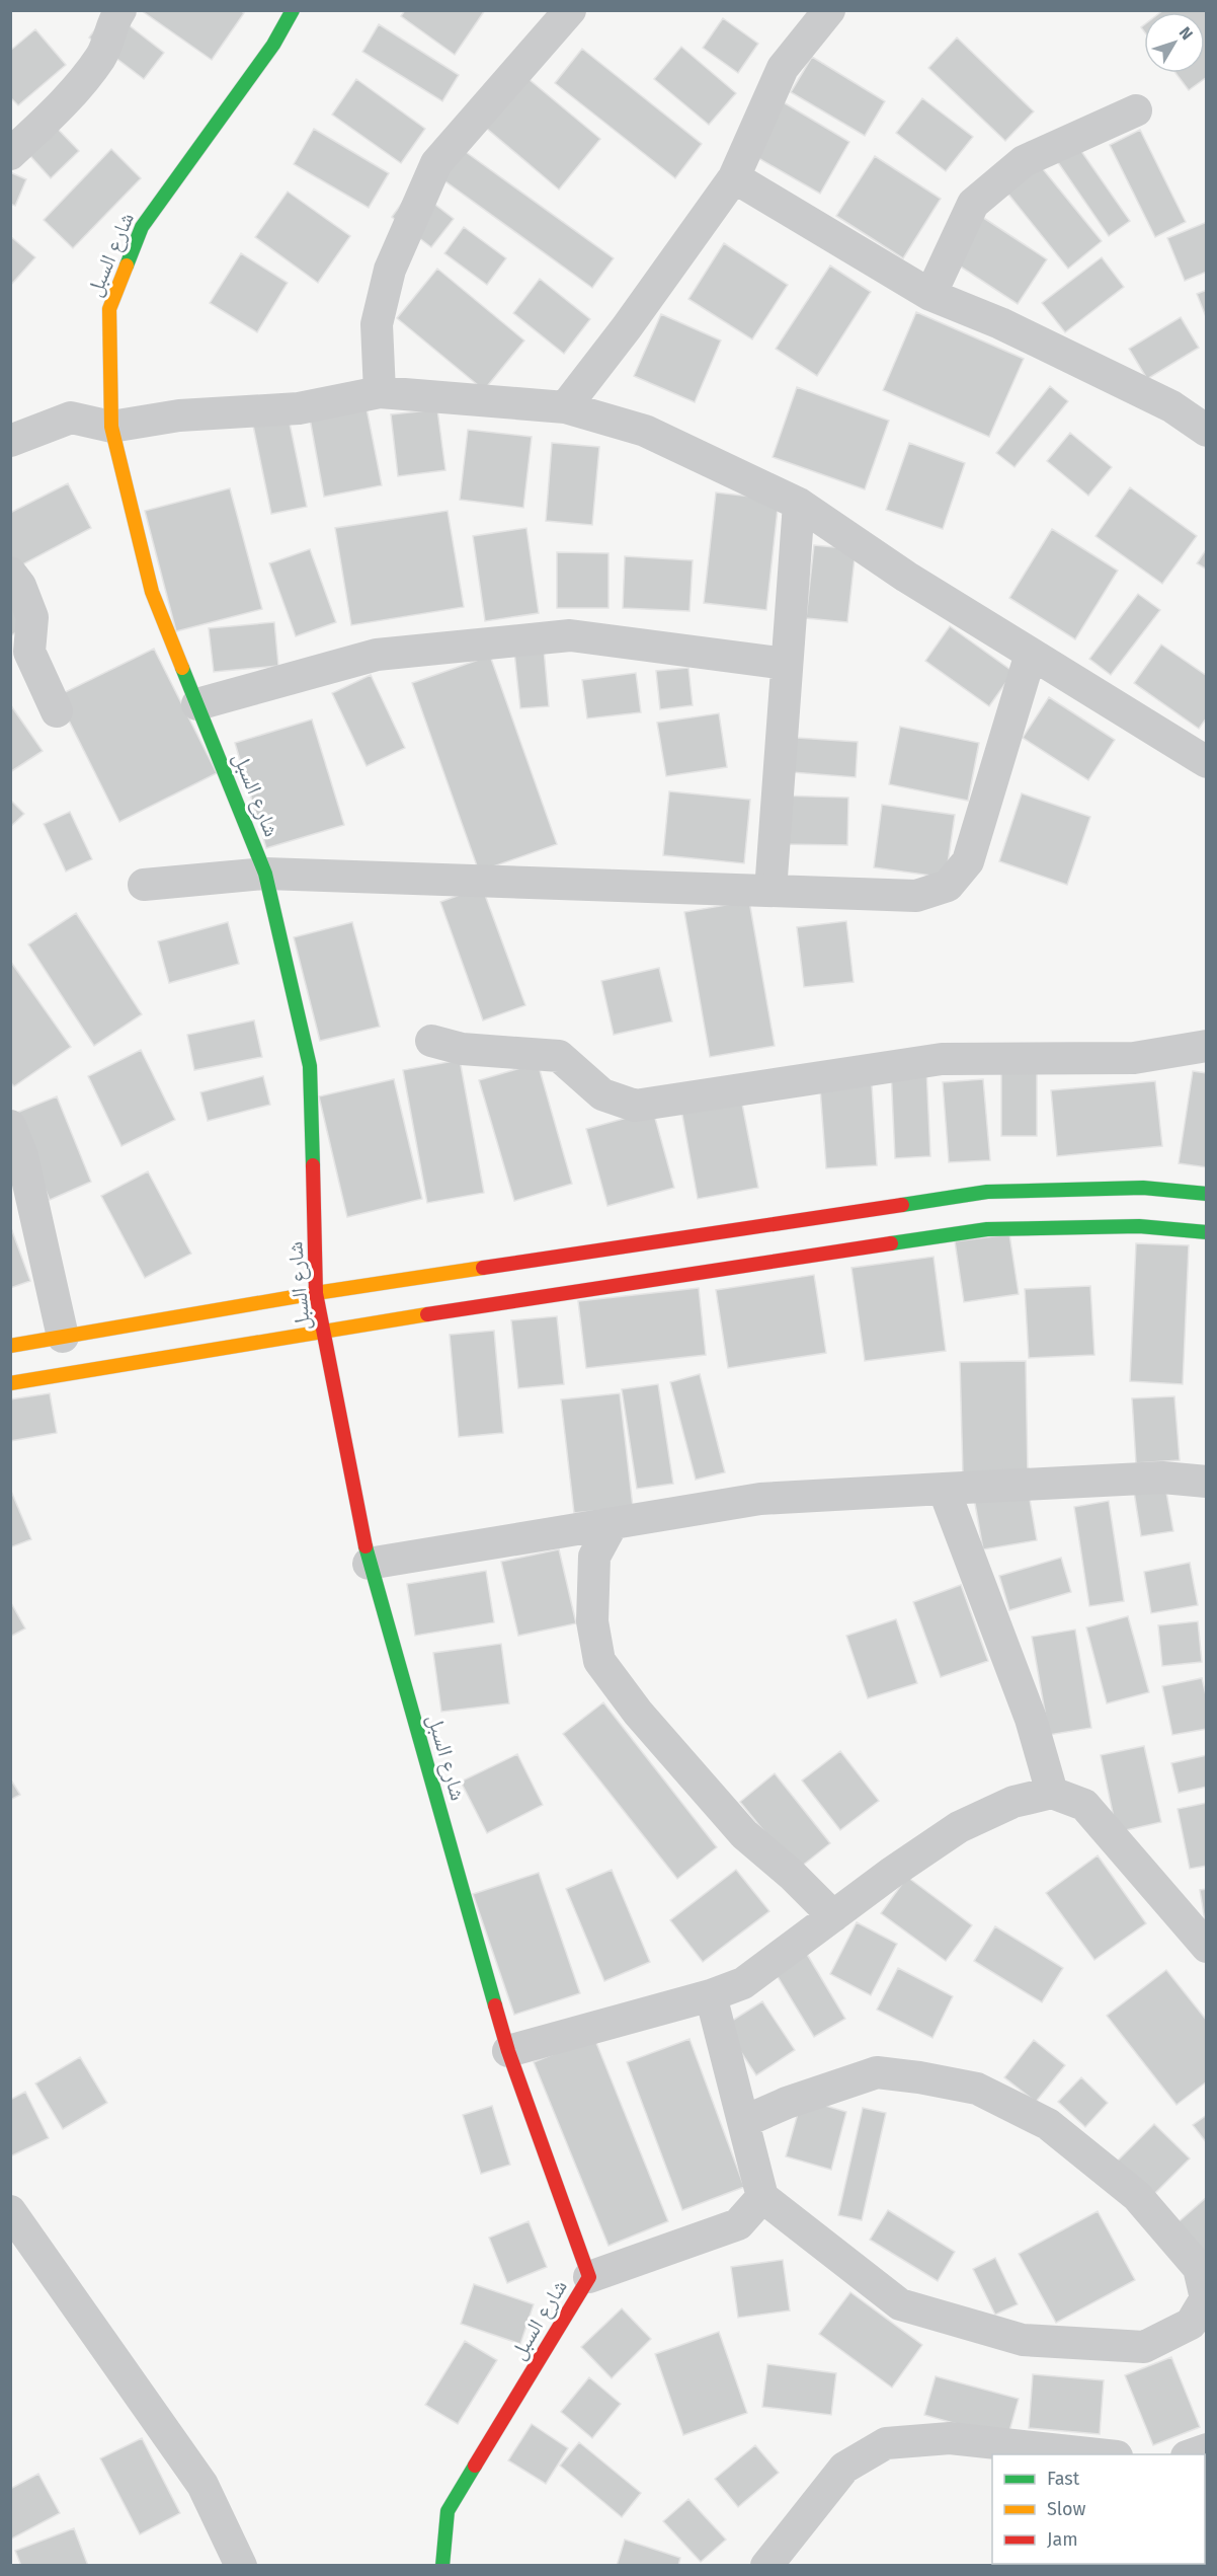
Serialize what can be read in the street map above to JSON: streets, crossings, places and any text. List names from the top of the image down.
{
  "streets": {
    "street": ["شارع السبل"]
  },
  "legend": ["Fast", "Slow", "Jam"],
  "north": "top right"
}
